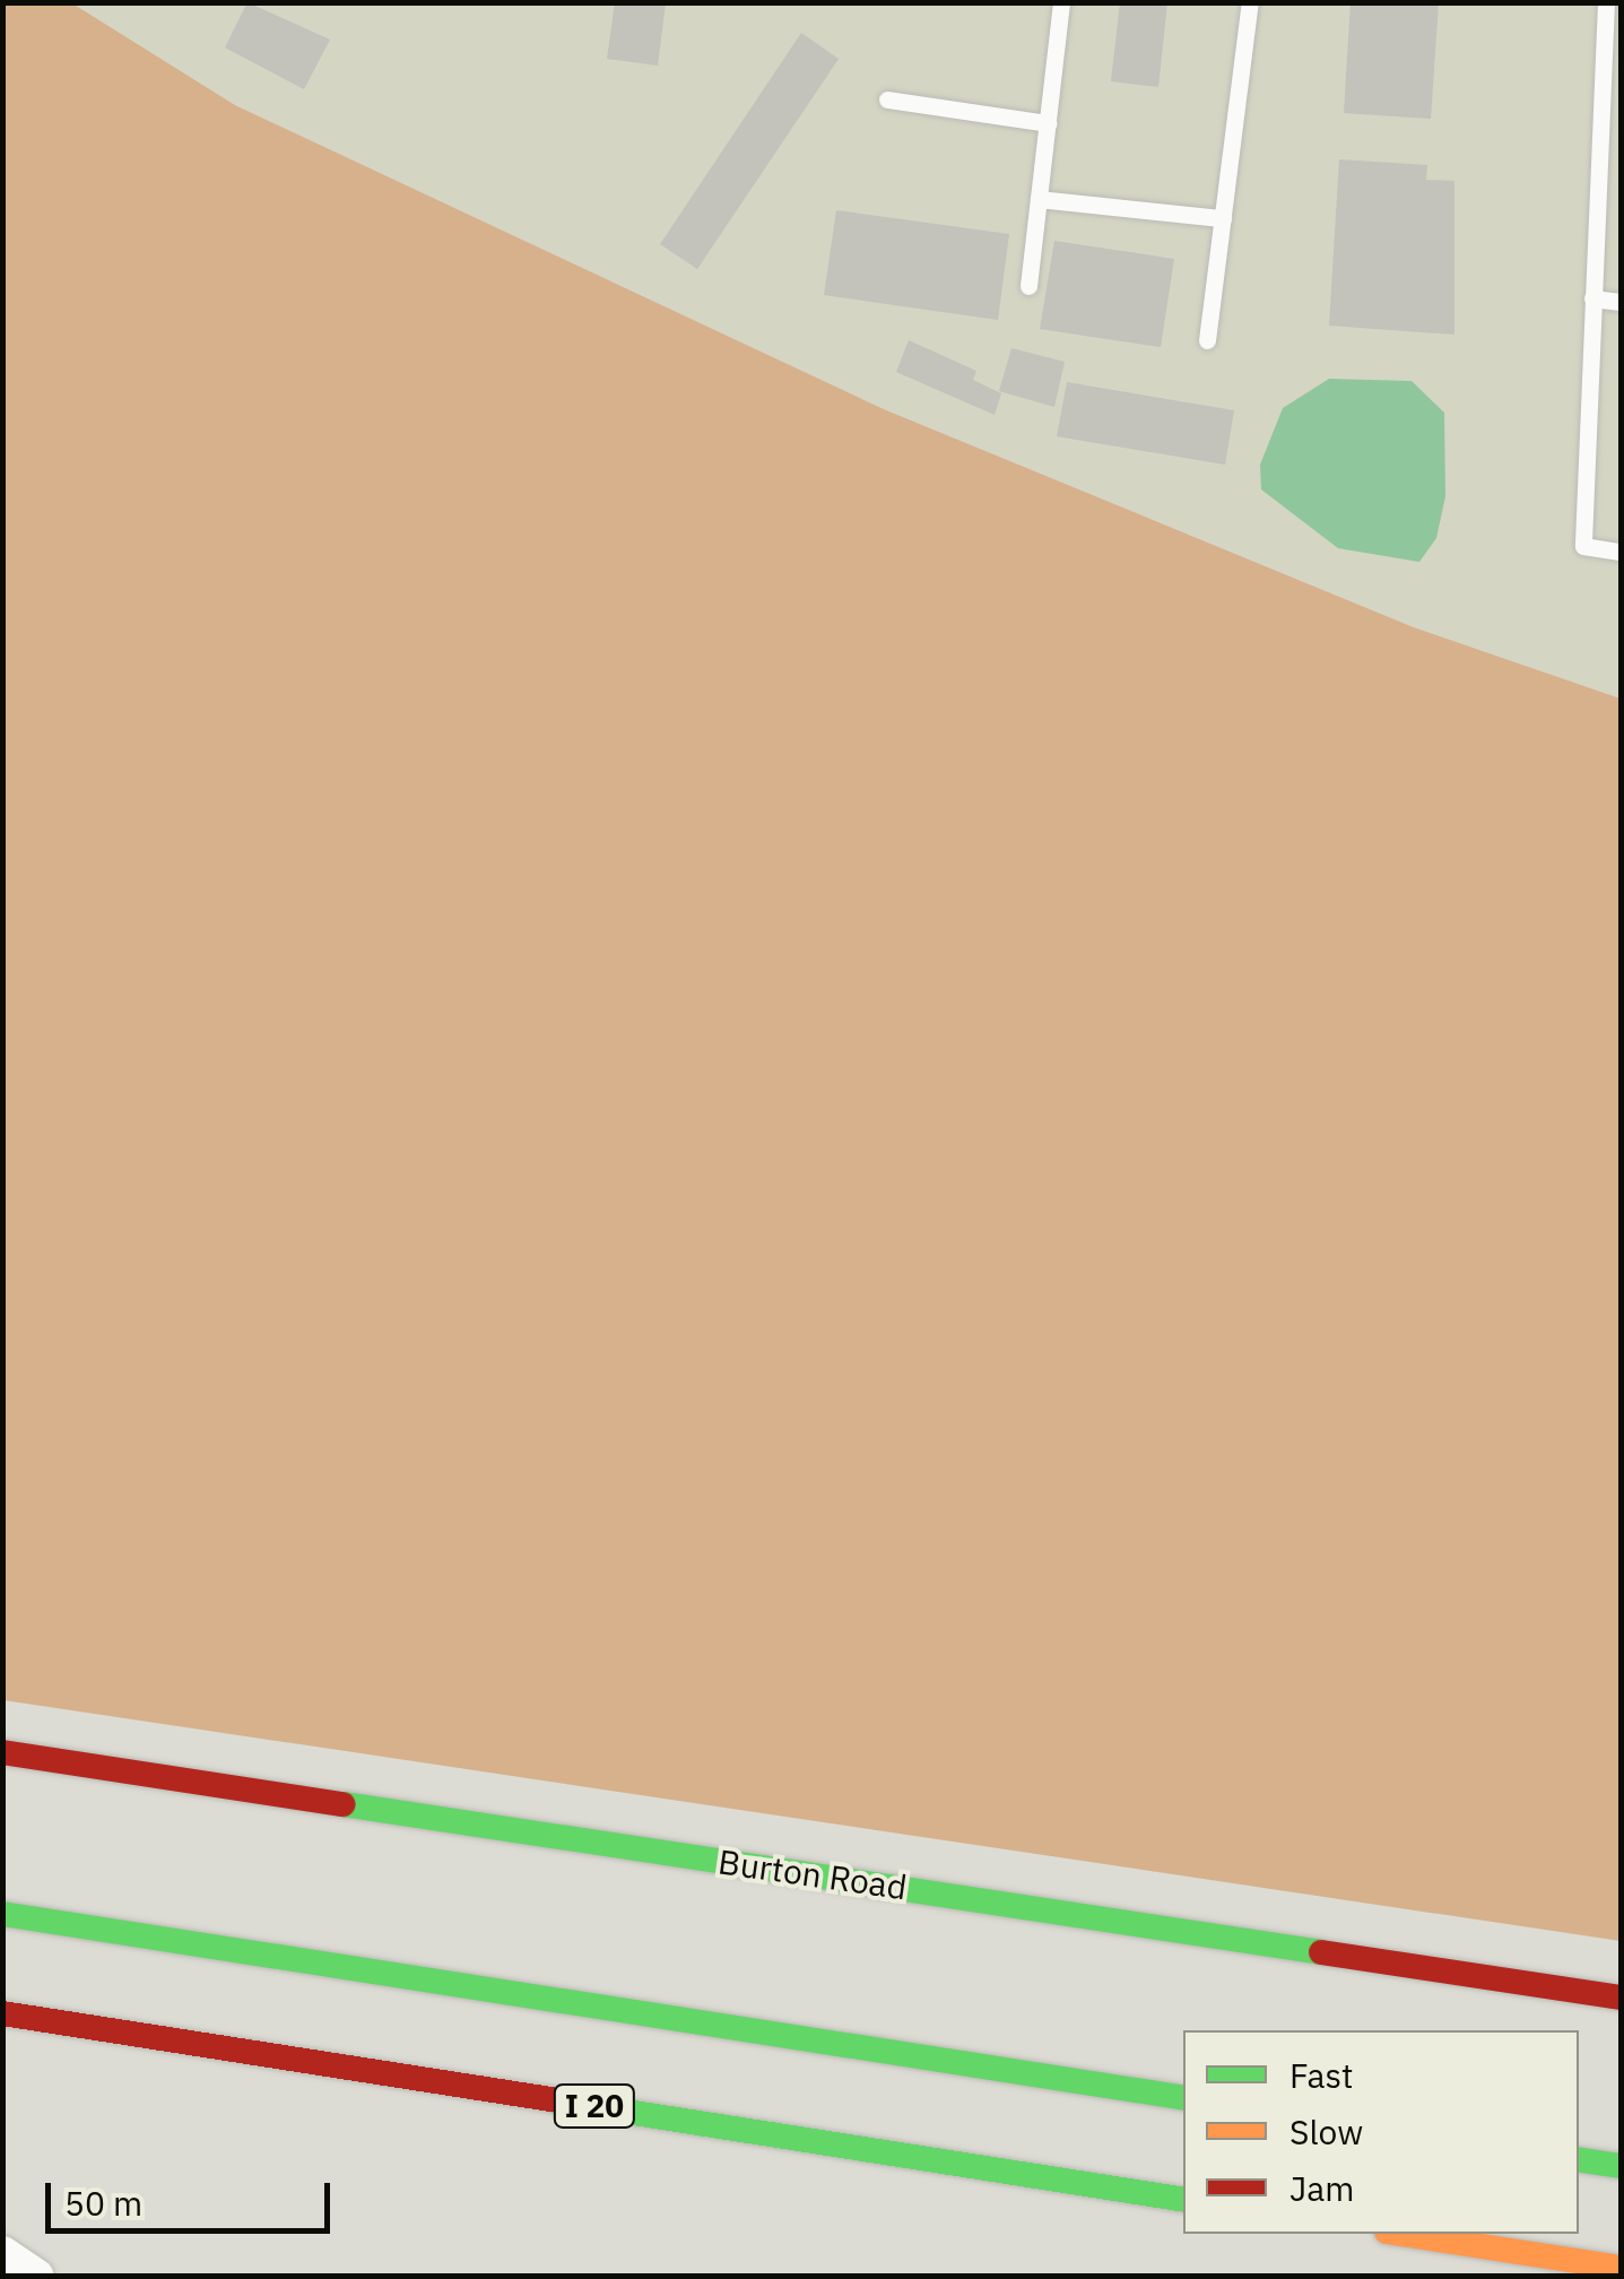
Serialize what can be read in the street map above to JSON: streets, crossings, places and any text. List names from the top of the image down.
{
  "streets": {
    "main road": ["Burton Road", "I 20"]
  },
  "legend": ["Fast", "Slow", "Jam"],
  "scale_bar": "50 m"
}
